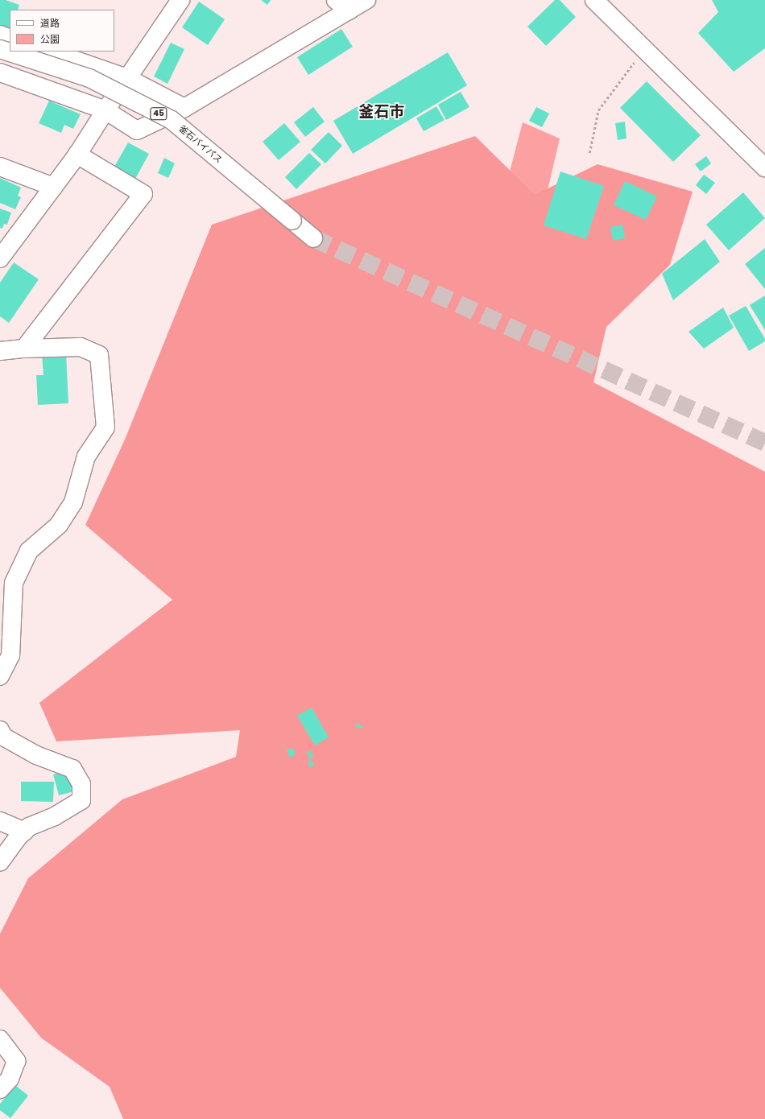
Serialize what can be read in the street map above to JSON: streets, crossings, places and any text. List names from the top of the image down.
{
  "streets": {
    "main road": ["45", "釜石バイパス"]
  },
  "districts": ["釜石市"],
  "legend": ["道路", "公園"]
}
